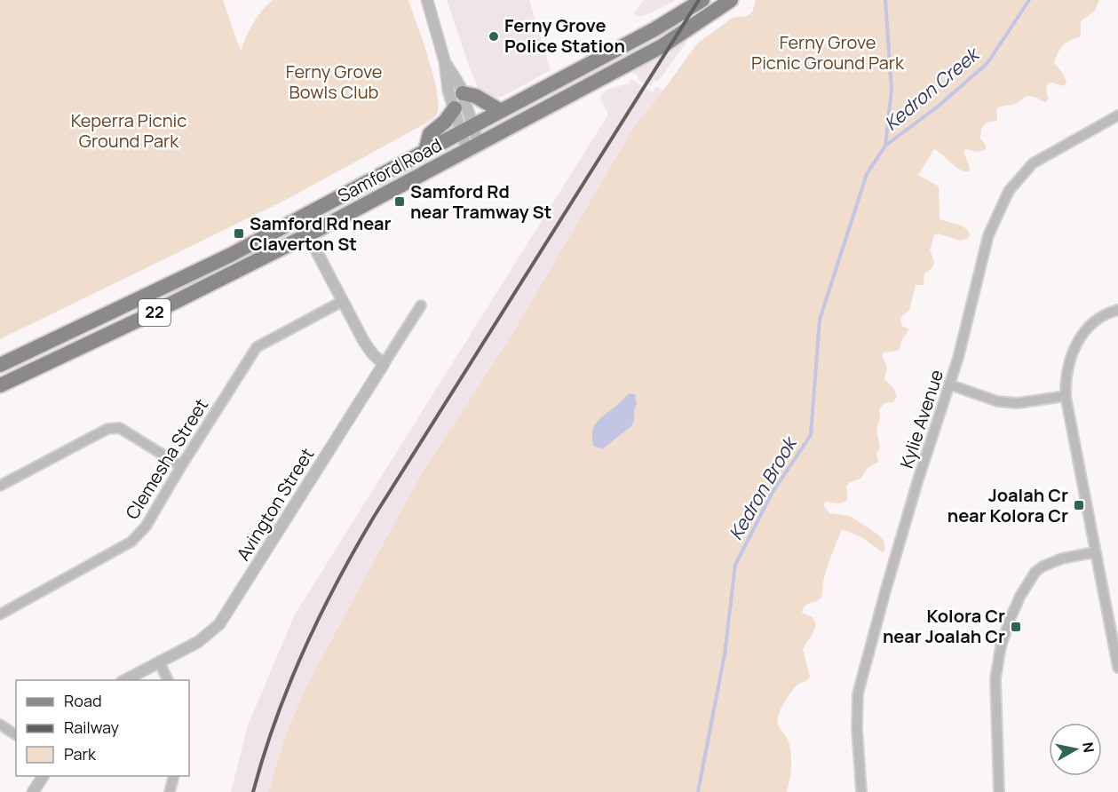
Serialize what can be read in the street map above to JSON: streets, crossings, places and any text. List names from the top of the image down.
{
  "streets": {
    "main road": ["Samford Road", "22"],
    "street": ["Kylie Avenue", "Clemesha Street", "Avington Street"]
  },
  "water": ["Kedron Creek", "Kedron Brook"],
  "parks": ["Ferny Grove Picnic Ground Park", "Ferny Grove Bowls Club", "Keperra Picnic Ground Park"],
  "places": {
    "other": ["Ferny Grove Police Station"],
    "transit": [
      "Samford Rd near Tramway St",
      "Samford Rd near Claverton St",
      "Joalah Cr near Kolora Cr",
      "Kolora Cr near Joalah Cr"
    ]
  },
  "legend": ["Road", "Railway", "Park"],
  "north": "right"
}
